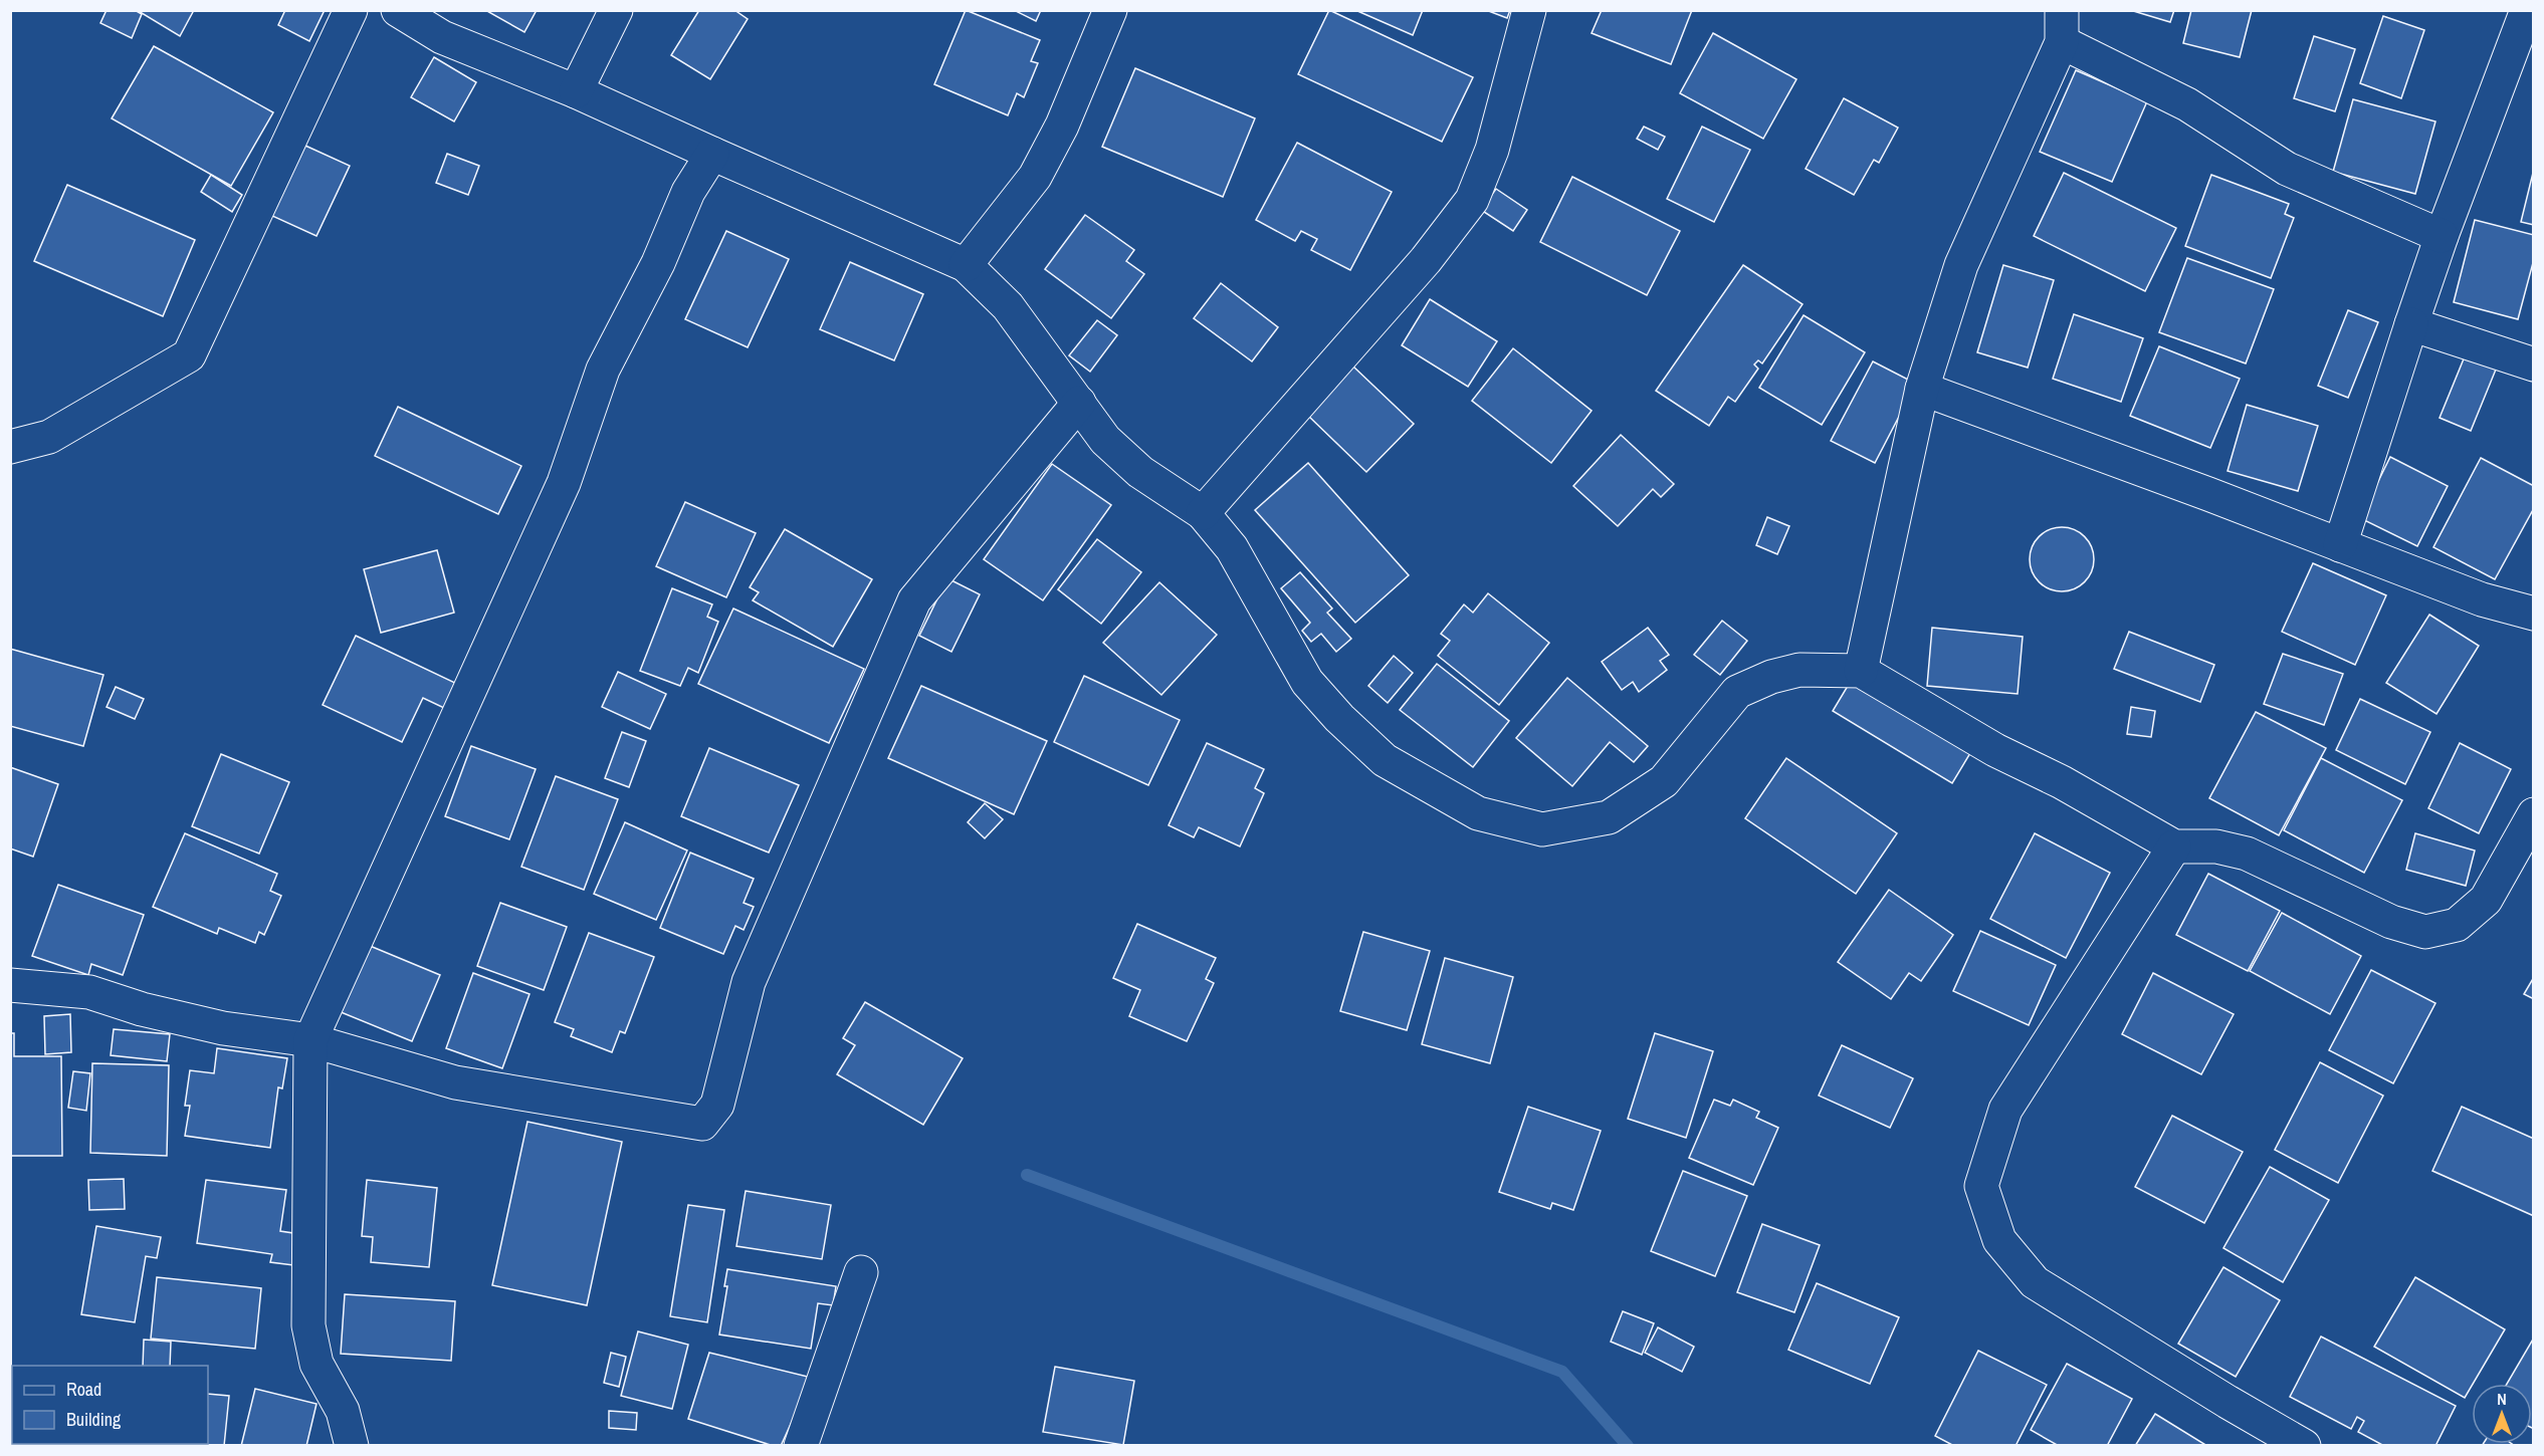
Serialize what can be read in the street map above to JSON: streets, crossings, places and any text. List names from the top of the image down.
{
  "legend": ["Road", "Building"],
  "north": "top"
}
